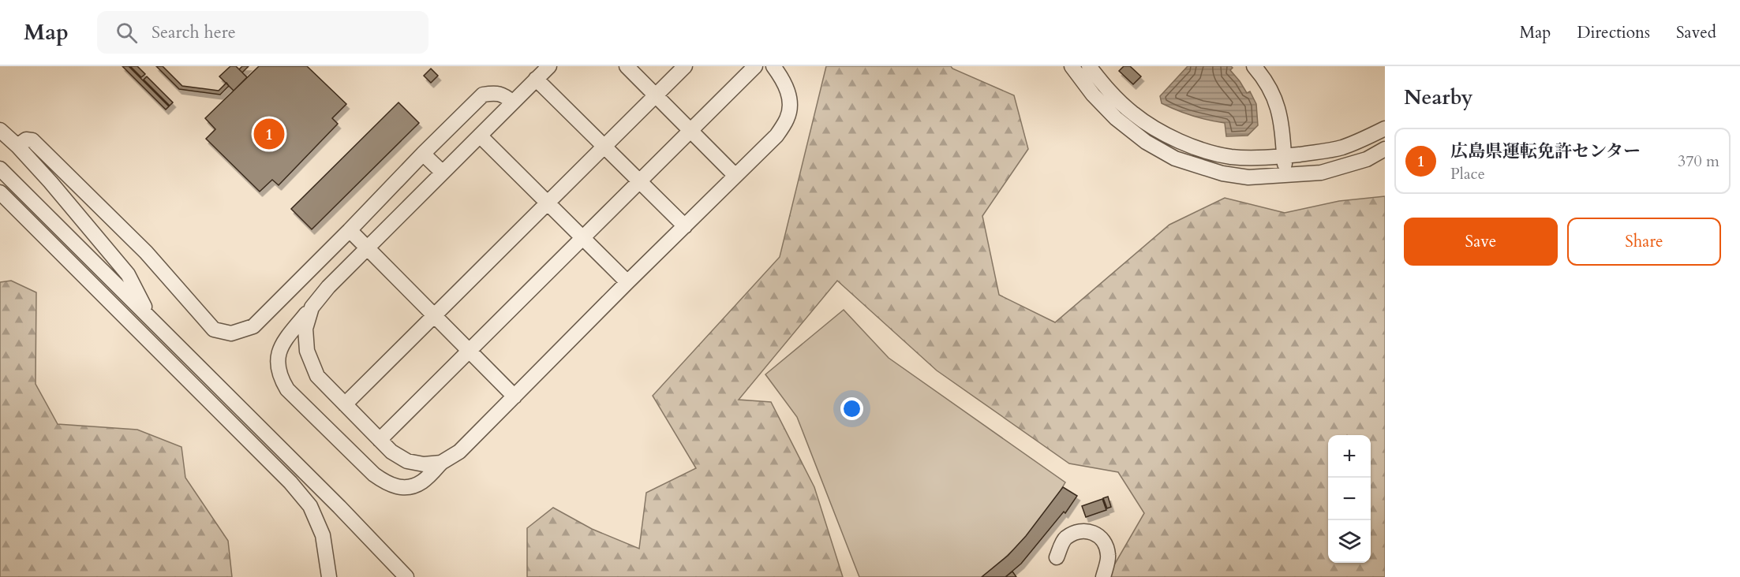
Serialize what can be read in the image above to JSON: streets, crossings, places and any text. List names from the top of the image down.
{
  "page": {
    "header": "Map",
    "search": "Search here",
    "nav": ["Map", "Directions", "Saved"],
    "heading": "Nearby",
    "pins": "1",
    "list": [
      {
        "mark": "1",
        "name": "広島県運転免許センター",
        "note": "Place",
        "value": "370 m"
      }
    ],
    "buttons": ["Save", "Share"],
    "map_buttons": ["+", "−"]
  }
}
